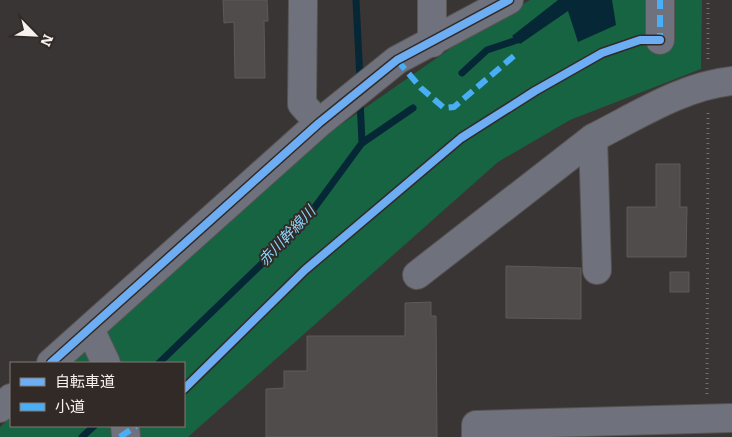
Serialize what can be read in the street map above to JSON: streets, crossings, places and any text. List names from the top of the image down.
{
  "water": ["赤川幹線川"],
  "legend": ["自転車道", "小道"],
  "north": "bottom right"
}
